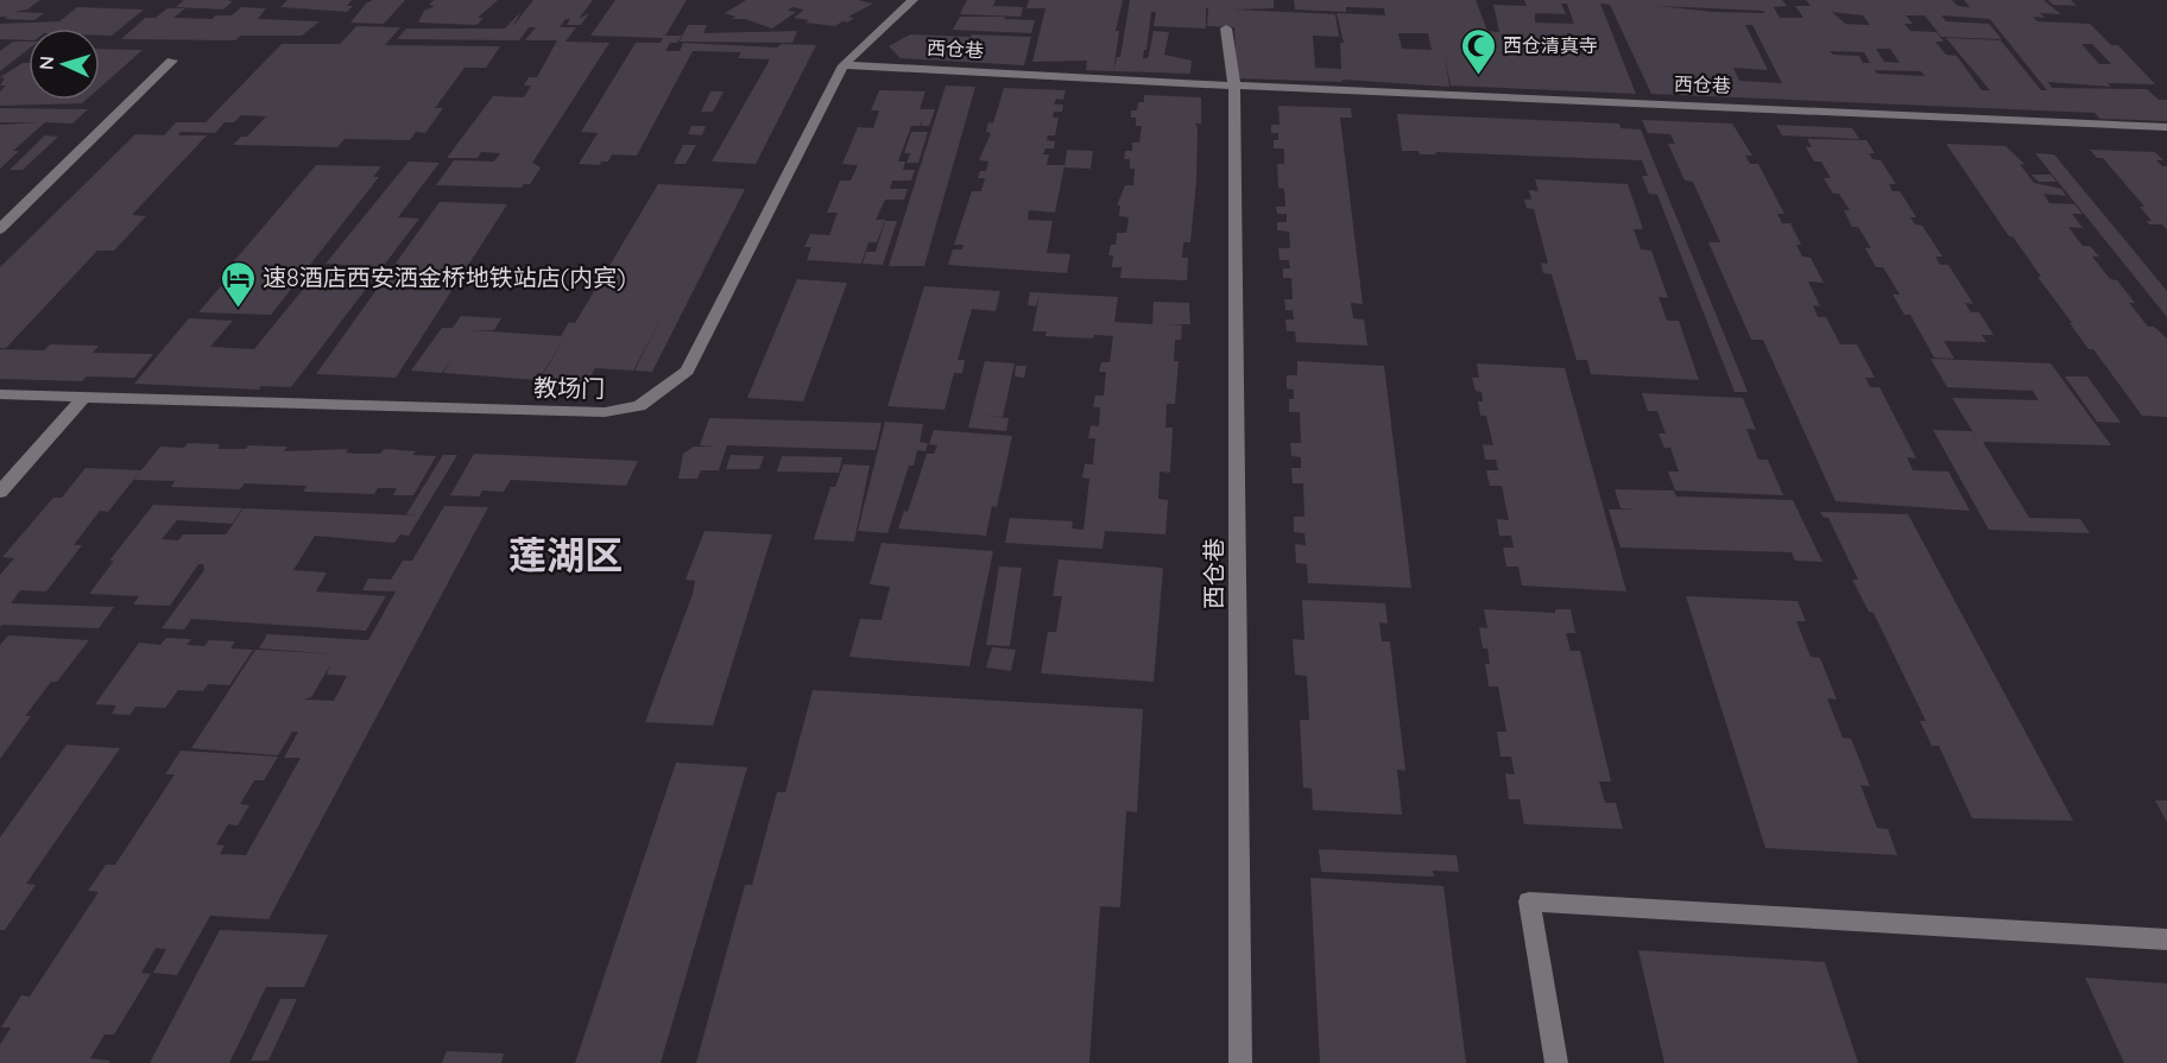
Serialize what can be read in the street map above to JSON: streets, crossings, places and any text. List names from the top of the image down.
{
  "streets": {
    "street": ["西仓巷", "教场门"]
  },
  "crossings": [
    ["西仓巷", "教场门"]
  ],
  "districts": ["莲湖区"],
  "places": {
    "mosque": ["西仓清真寺"],
    "hotel": ["速8酒店西安洒金桥地铁站店(内宾)"]
  },
  "north": "left"
}
